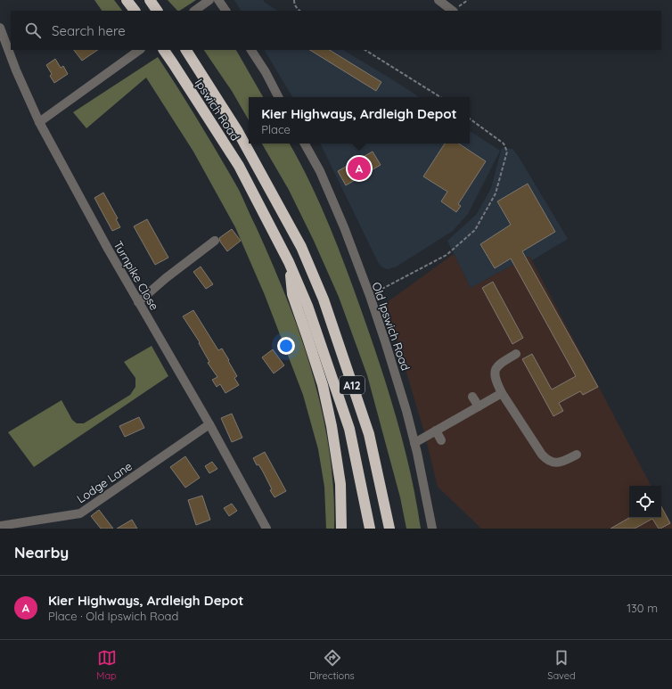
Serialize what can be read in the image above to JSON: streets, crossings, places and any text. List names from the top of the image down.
{
  "streets": {
    "highway": ["Ipswich Road", "A12"],
    "street": ["Turnpike Close", "Old Ipswich Road", "Lodge Lane"]
  },
  "crossings": [
    ["Ipswich Road", "A12"],
    ["Turnpike Close", "Lodge Lane"]
  ],
  "page": {
    "search": "Search here",
    "popup": ["Kier Highways, Ardleigh Depot", "Place"],
    "pins": "A",
    "heading": "Nearby",
    "list": [
      {
        "mark": "A",
        "name": "Kier Highways, Ardleigh Depot",
        "note": "Place · Old Ipswich Road",
        "value": "130 m"
      }
    ],
    "nav": ["Map", "Directions", "Saved"]
  }
}
